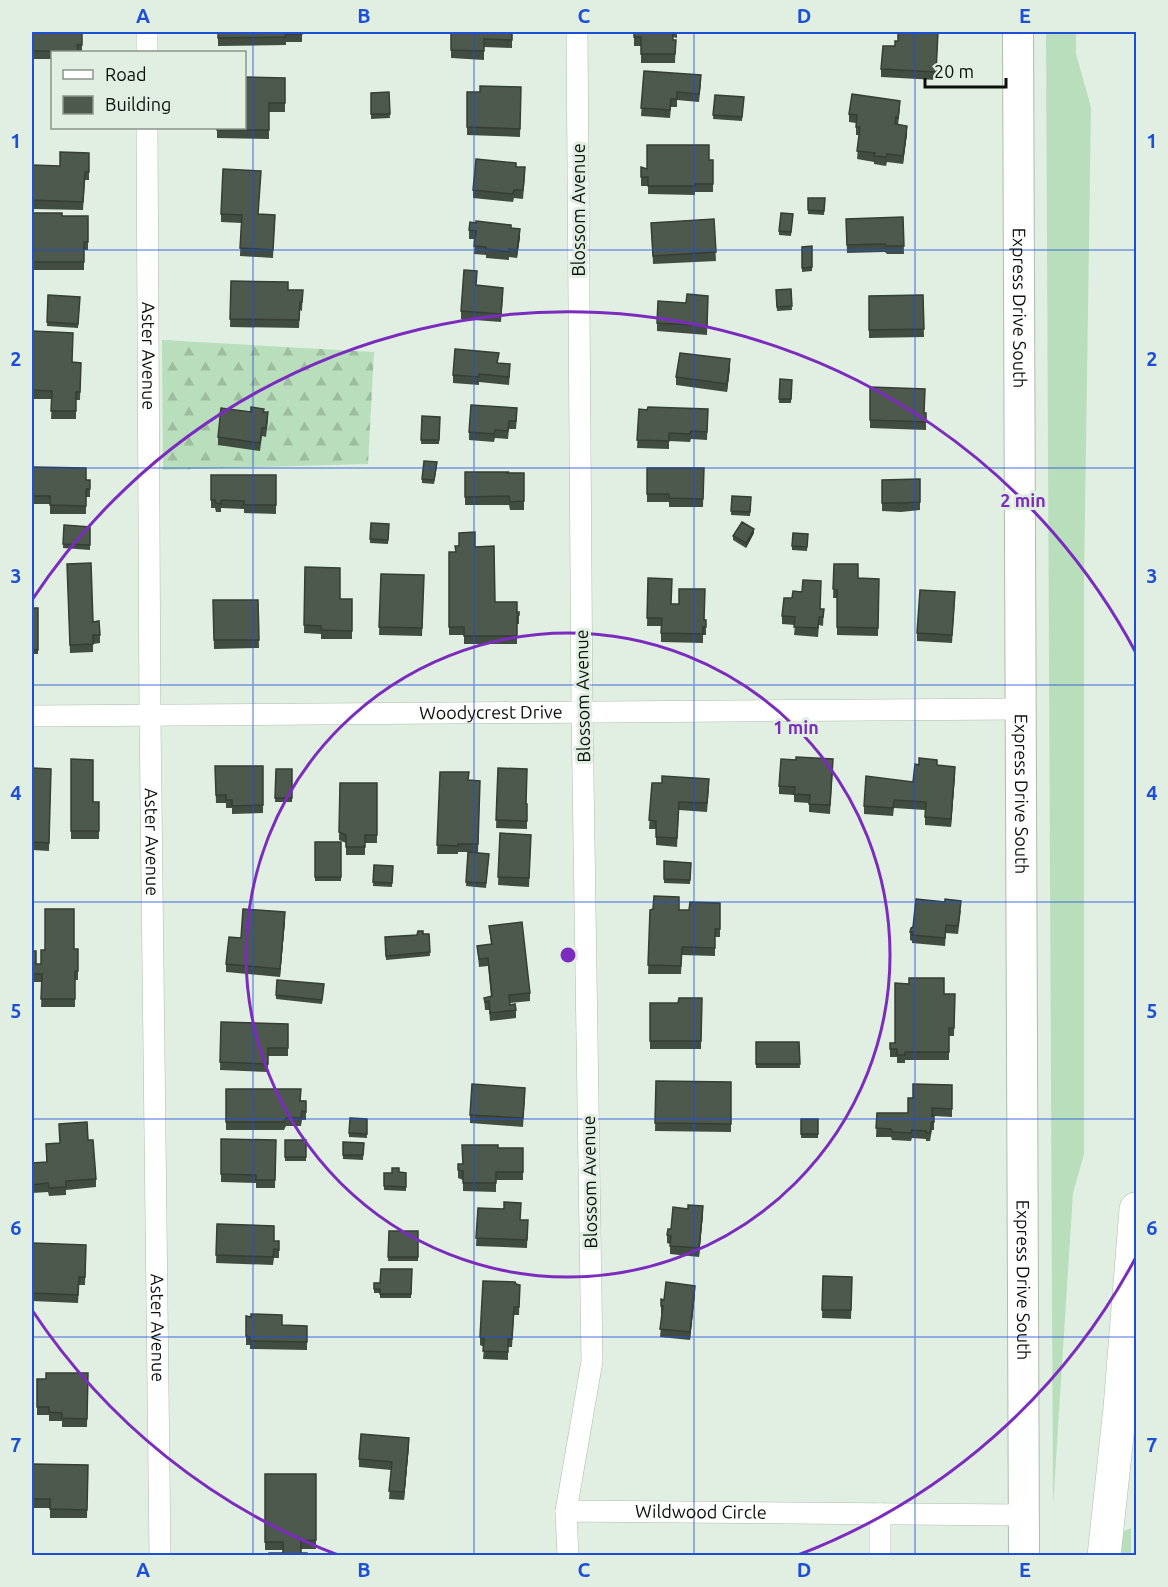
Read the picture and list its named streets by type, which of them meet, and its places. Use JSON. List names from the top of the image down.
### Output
{
  "streets": {
    "main road": ["Express Drive South"],
    "street": [
      "Blossom Avenue",
      "Aster Avenue",
      "Woodycrest Drive",
      "Wildwood Circle"
    ]
  },
  "crossings": [
    ["Blossom Avenue", "Woodycrest Drive"],
    ["Blossom Avenue", "Wildwood Circle"],
    ["Express Drive South", "Woodycrest Drive"],
    ["Express Drive South", "Wildwood Circle"],
    ["Aster Avenue", "Woodycrest Drive"]
  ],
  "legend": ["Road", "Building"],
  "scale_bar": "20 m",
  "grid": {
    "columns": [
      "A",
      "B",
      "C",
      "D",
      "E"
    ],
    "rows": [
      "1",
      "2",
      "3",
      "4",
      "5",
      "6",
      "7"
    ]
  },
  "rings": ["2 min", "1 min"]
}
